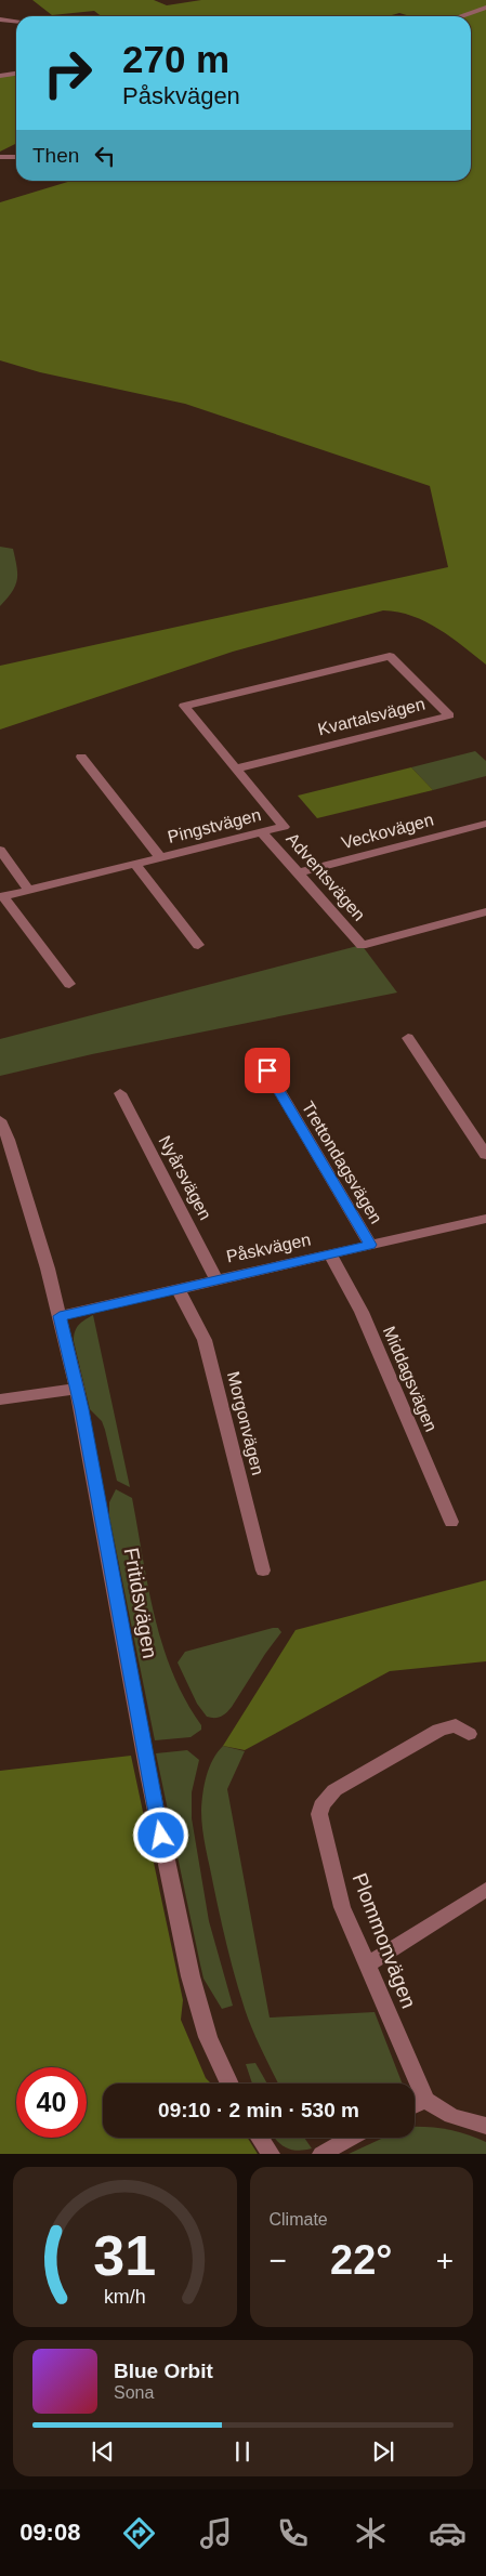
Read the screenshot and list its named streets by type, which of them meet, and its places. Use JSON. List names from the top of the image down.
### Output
{
  "streets": {
    "street": [
      "Kvartalsvägen",
      "Pingstvägen",
      "Veckovägen",
      "Adventsvägen",
      "Trettondagsvägen",
      "Nyårsvägen",
      "Påskvägen",
      "Middagsvägen",
      "Morgonvägen",
      "Fritidsvägen",
      "Plommonvägen"
    ]
  },
  "crossings": [
    ["Kvartalsvägen", "Pingstvägen"],
    ["Pingstvägen", "Adventsvägen"],
    ["Veckovägen", "Adventsvägen"],
    ["Trettondagsvägen", "Påskvägen"],
    ["Nyårsvägen", "Påskvägen"],
    ["Påskvägen", "Middagsvägen"],
    ["Påskvägen", "Morgonvägen"],
    ["Påskvägen", "Fritidsvägen"]
  ],
  "page": {
    "turn": ["270 m", "Påskvägen"],
    "then": "Then",
    "limit": "40",
    "trip": "09:10 · 2 min · 530 m",
    "tile": "Climate",
    "heat": ["−", "22°", "+"],
    "song": ["Blue Orbit", "Sona"],
    "tabs": "09:08",
    "gauge": ["31", "km/h"]
  }
}
